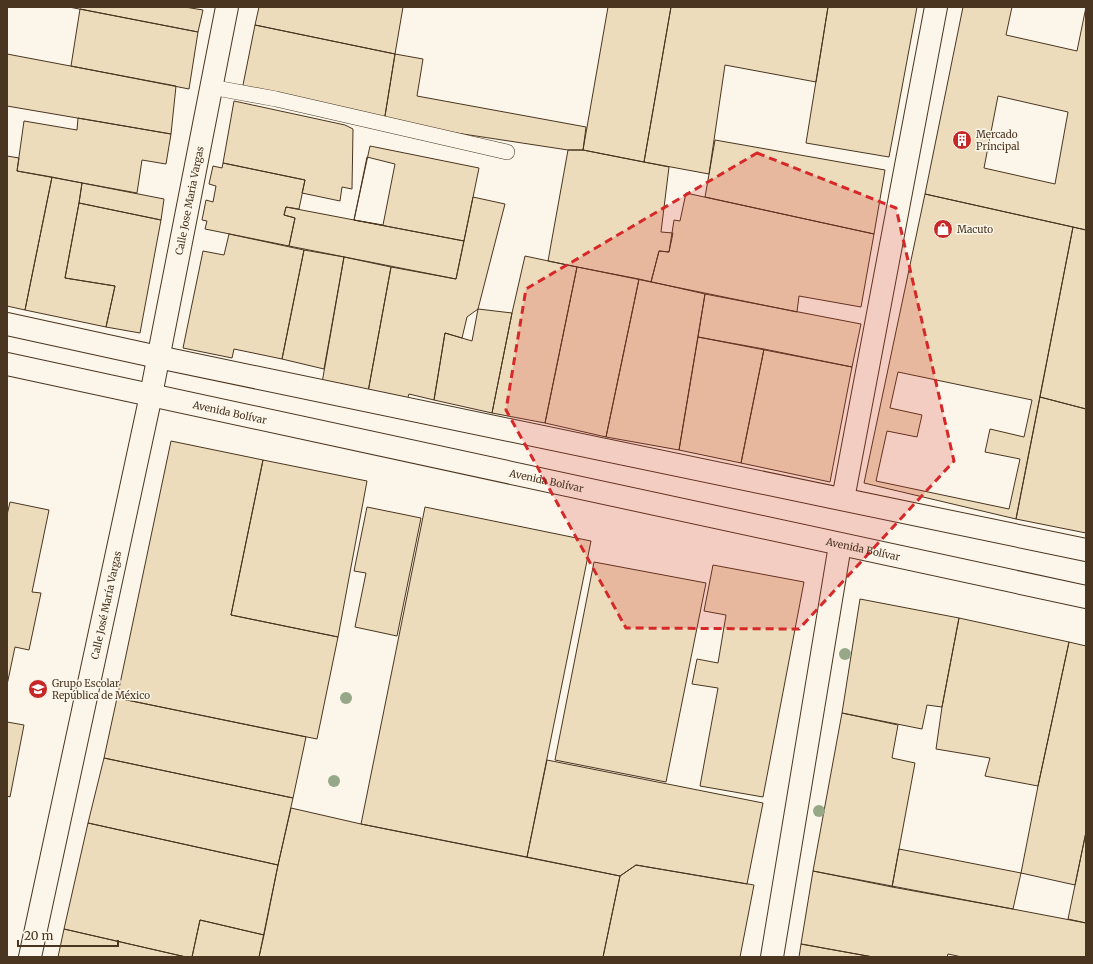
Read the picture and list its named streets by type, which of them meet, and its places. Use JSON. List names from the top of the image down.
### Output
{
  "streets": {
    "main road": ["Calle Jose Maria Vargas", "Avenida Bolívar", "Calle José María Vargas"]
  },
  "crossings": [
    ["Calle Jose Maria Vargas", "Avenida Bolívar"],
    ["Calle Jose Maria Vargas", "Calle José María Vargas"],
    ["Avenida Bolívar", "Calle José María Vargas"]
  ],
  "places": {
    "building": ["Mercado Principal"],
    "shop": ["Macuto"],
    "school or university": ["Grupo Escolar República de México"]
  },
  "scale_bar": "20 m"
}
